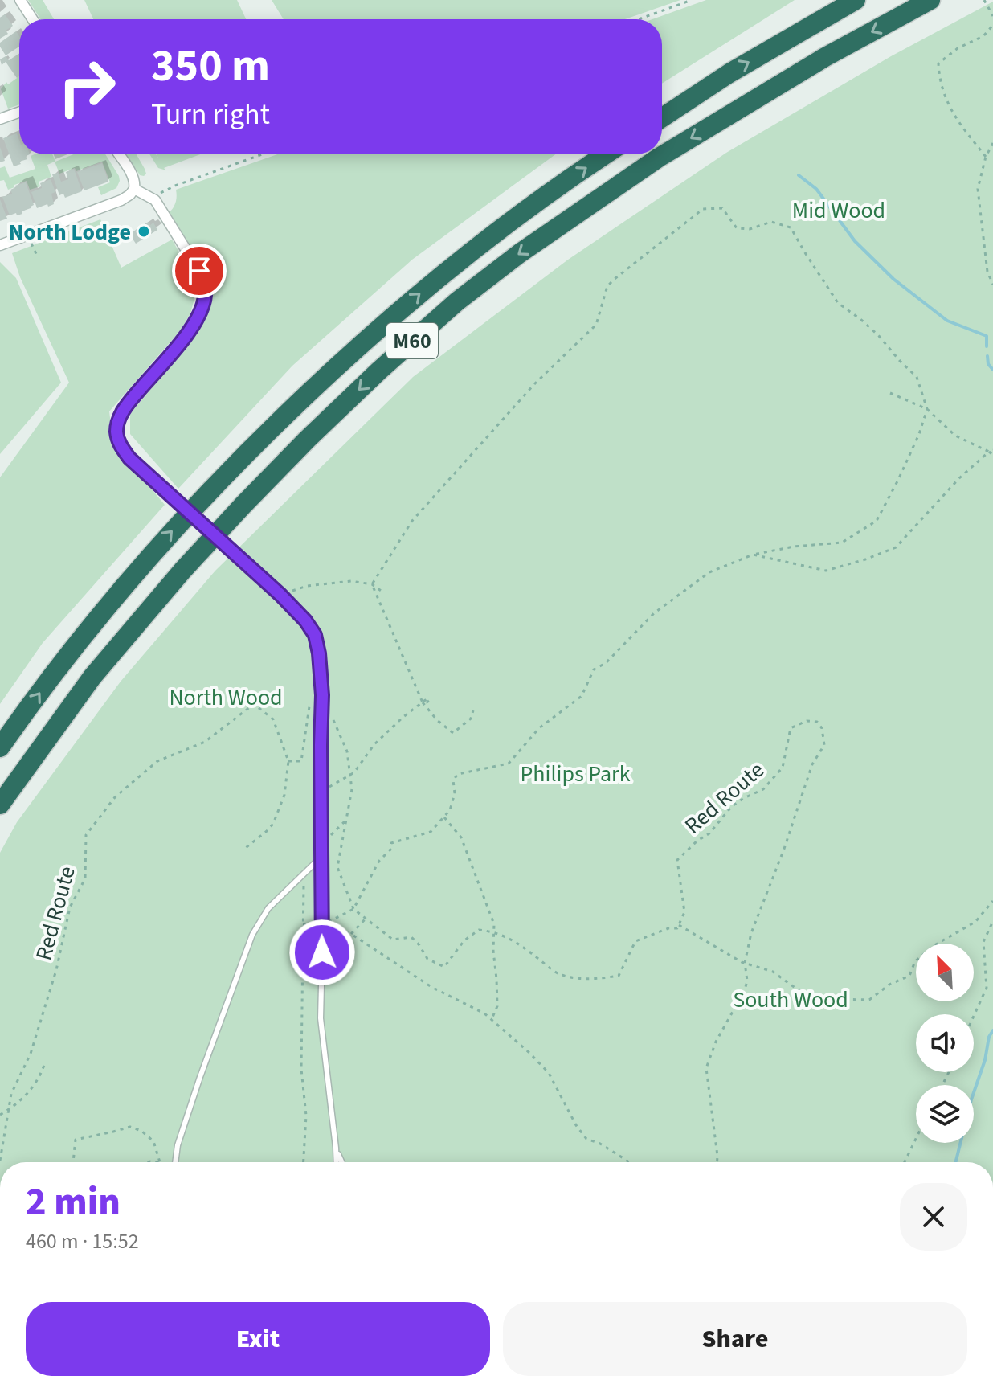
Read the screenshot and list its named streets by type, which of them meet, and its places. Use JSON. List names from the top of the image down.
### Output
{
  "streets": {
    "highway": ["M60"],
    "path": ["Red Route"]
  },
  "parks": [
    "Mid Wood",
    "North Wood",
    "Philips Park",
    "South Wood"
  ],
  "places": ["North Lodge"],
  "north": "top left",
  "page": {
    "turn": ["350 m", "Turn right"],
    "heading": ["2 min", "460 m · 15:52"],
    "buttons": ["Exit", "Share"]
  }
}
